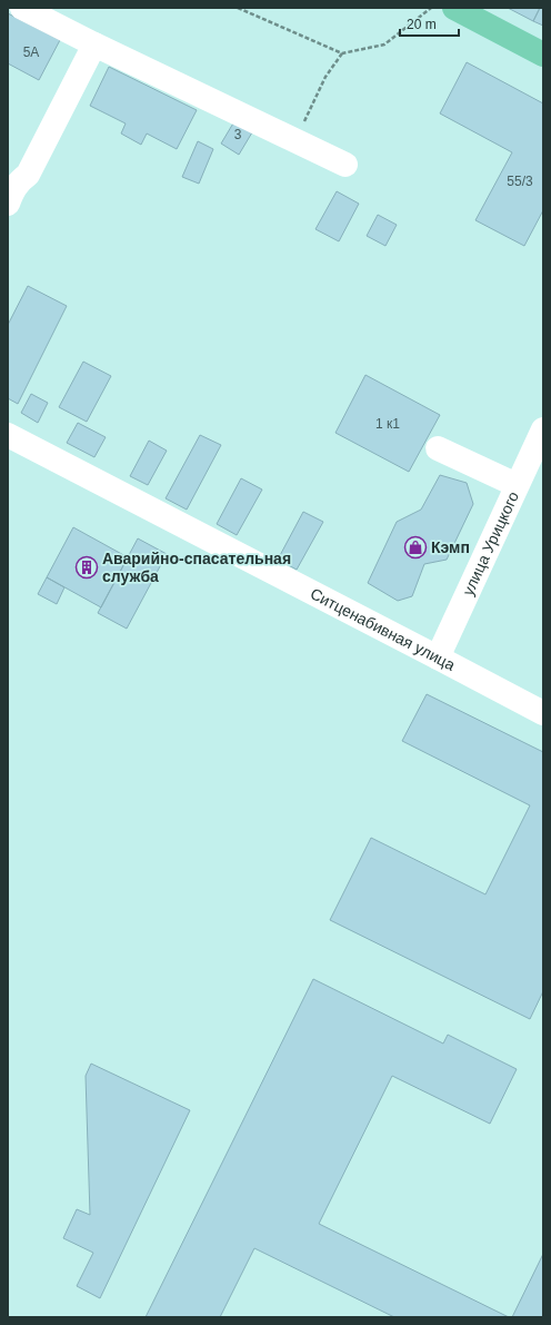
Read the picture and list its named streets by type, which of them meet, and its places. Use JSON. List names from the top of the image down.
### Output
{
  "streets": {
    "street": ["улица Урицкого", "Ситценабивная улица"]
  },
  "crossings": [
    ["улица Урицкого", "Ситценабивная улица"]
  ],
  "places": {
    "shop": ["Кэмп"],
    "building": ["Аварийно-спасательная служба"]
  },
  "house_numbers": [
    "5А",
    "3",
    "55/3",
    "1 к1"
  ],
  "scale_bar": "20 m"
}
